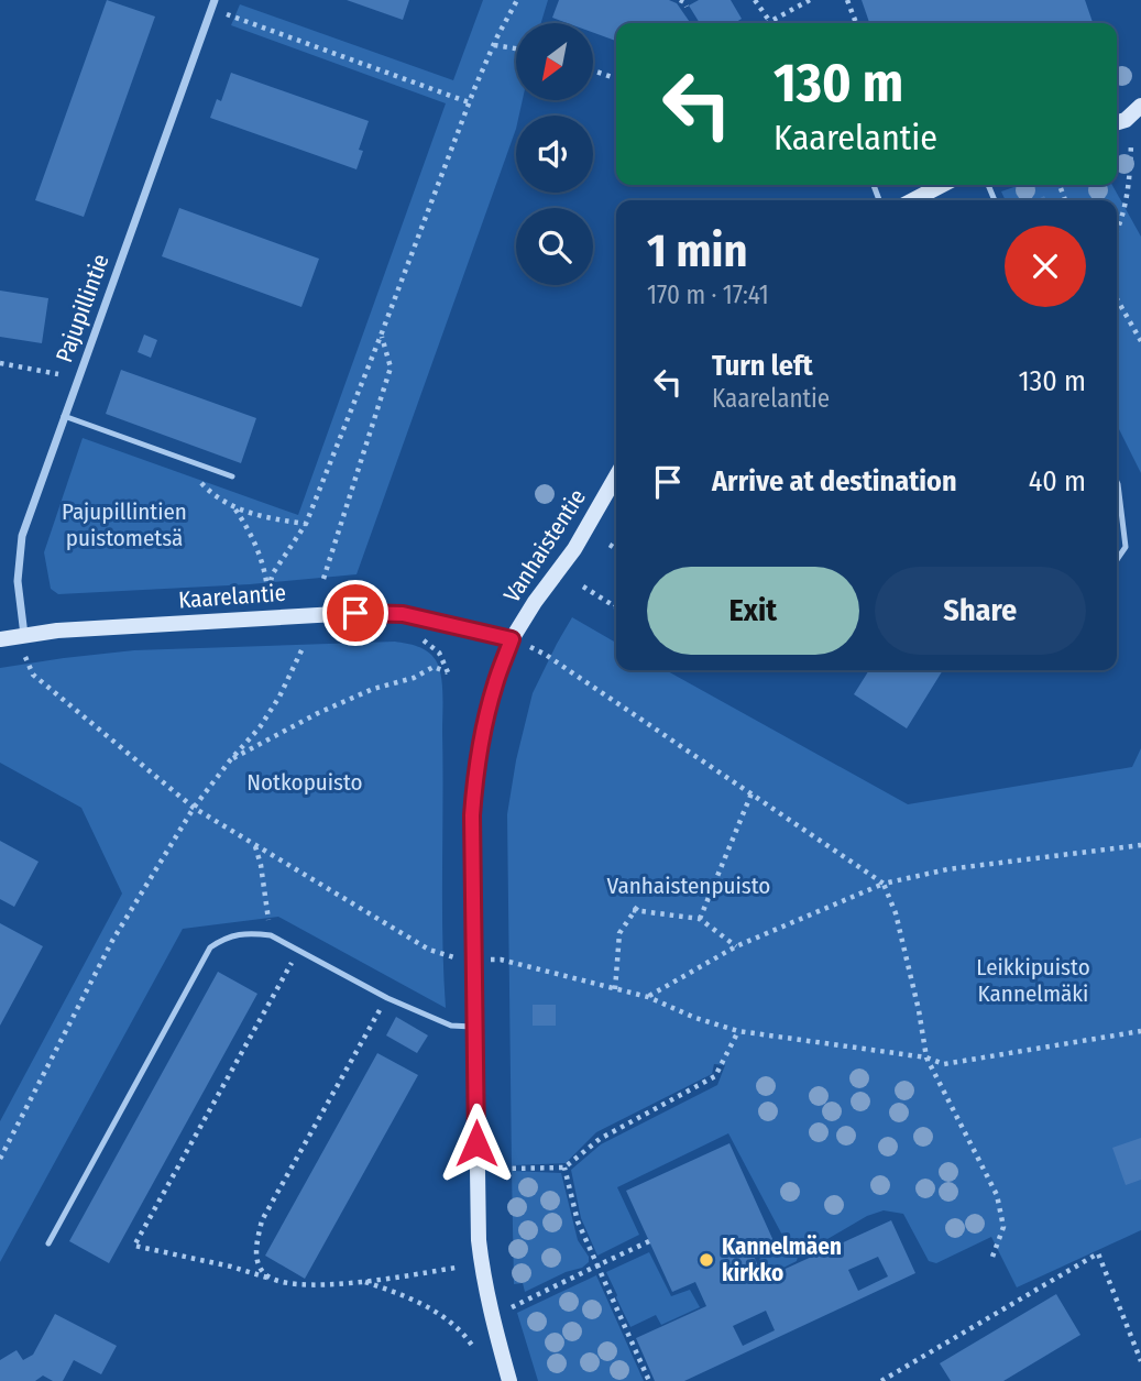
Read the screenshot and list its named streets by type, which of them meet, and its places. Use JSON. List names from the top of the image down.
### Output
{
  "streets": {
    "main road": ["Vanhaistentie", "Kaarelantie"],
    "street": ["Pajupillintie"]
  },
  "crossings": [
    ["Pajupillintie", "Kaarelantie"],
    ["Vanhaistentie", "Kaarelantie"]
  ],
  "parks": [
    "Pajupillintien puistometsä",
    "Notkopuisto",
    "Vanhaistenpuisto",
    "Leikkipuisto Kannelmäki"
  ],
  "places": ["Kannelmäen kirkko"],
  "north": "bottom left",
  "page": {
    "turn": ["130 m", "Kaarelantie"],
    "heading": ["1 min", "170 m · 17:41"],
    "list": [
      {
        "name": "Turn left",
        "note": "Kaarelantie",
        "value": "130 m"
      },
      {
        "name": "Arrive at destination",
        "value": "40 m"
      }
    ],
    "buttons": ["Exit", "Share"]
  }
}
